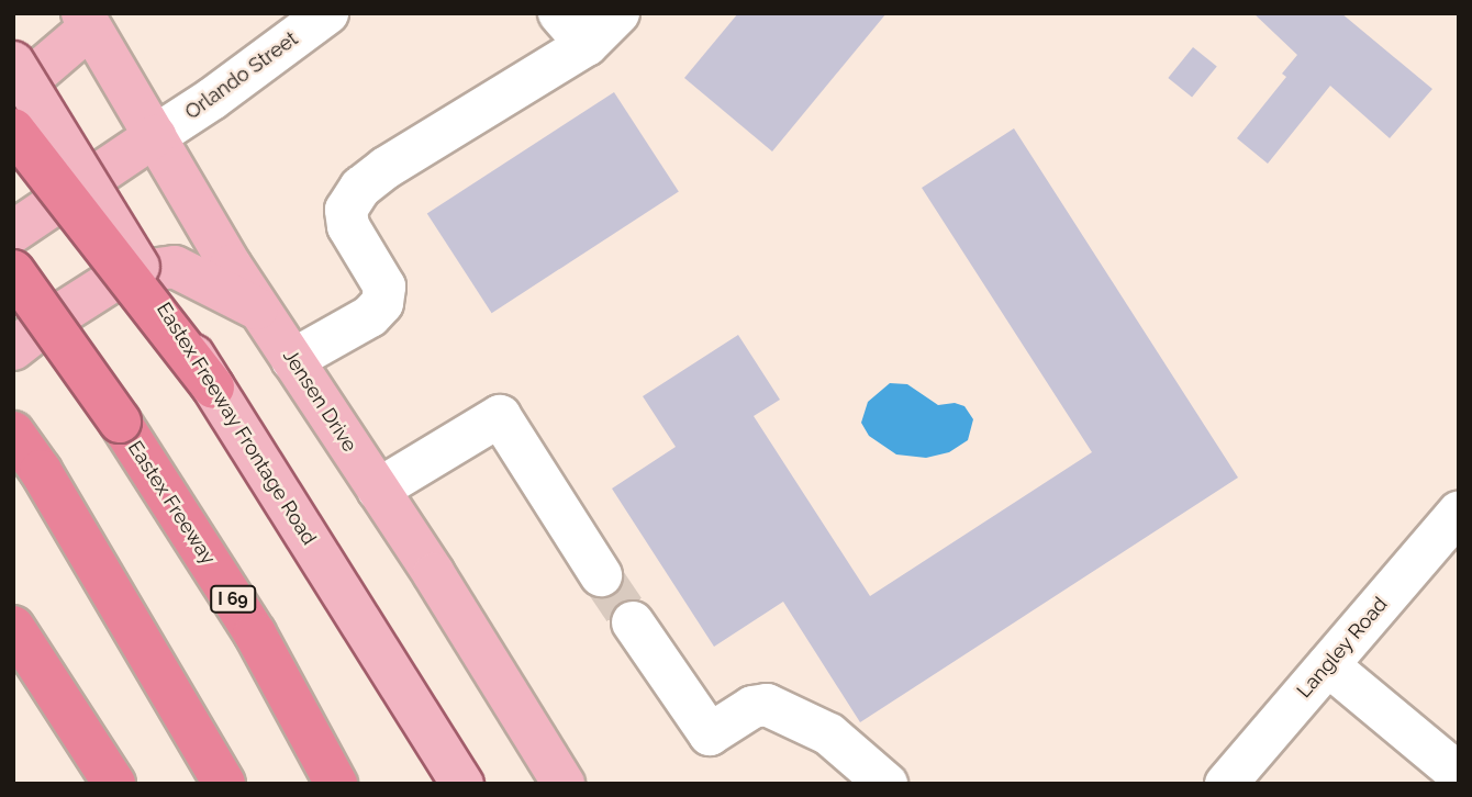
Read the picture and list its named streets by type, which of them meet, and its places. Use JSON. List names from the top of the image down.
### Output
{
  "streets": {
    "highway": ["Eastex Freeway", "I 69"],
    "main road": ["Jensen Drive", "Eastex Freeway Frontage Road"],
    "street": ["Orlando Street", "Langley Road"]
  },
  "crossings": [
    ["Orlando Street", "Jensen Drive"]
  ]
}
